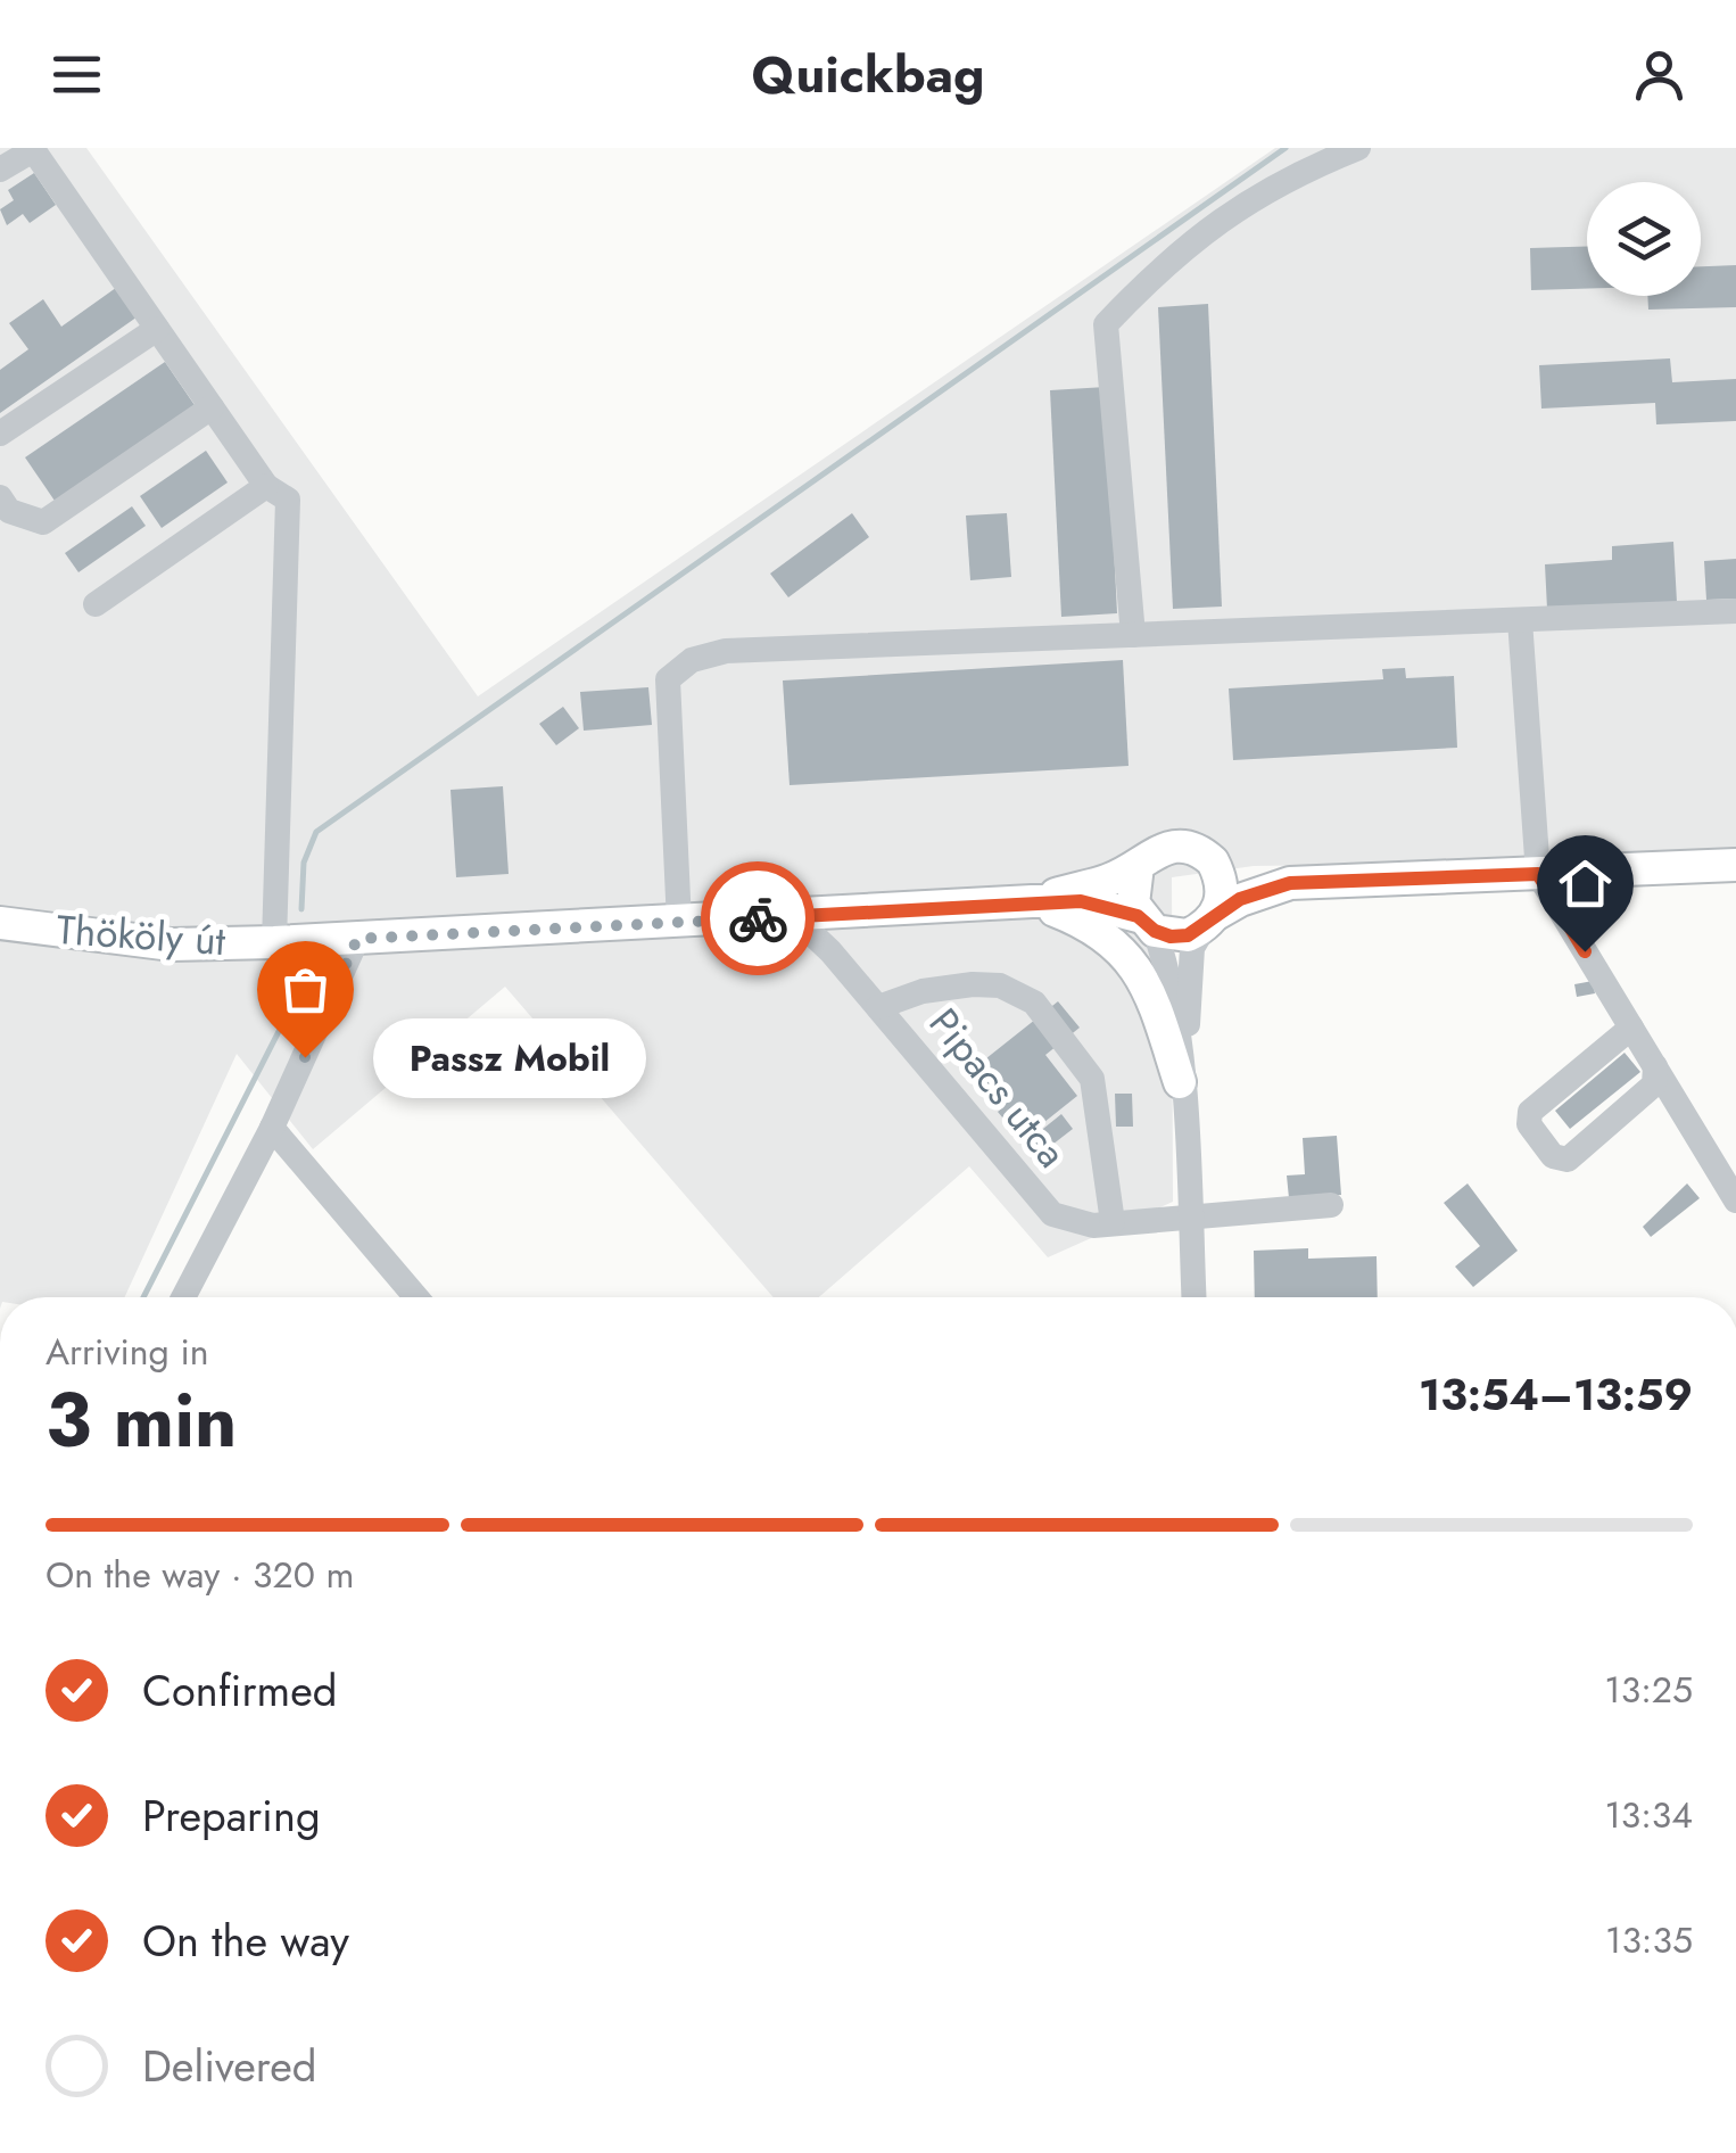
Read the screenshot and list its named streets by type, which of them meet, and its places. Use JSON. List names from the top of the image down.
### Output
{
  "streets": {
    "main road": ["Thököly út"],
    "street": ["Pipacs utca"]
  },
  "crossings": [
    ["Thököly út", "Pipacs utca"]
  ],
  "places": ["Passz Mobil"],
  "page": {
    "header": "Quickbag",
    "bubble": "Passz Mobil",
    "heading": ["3 min", "Arriving in", "13:54–13:59"],
    "bar": "On the way · 320 m",
    "list": [
      ["Confirmed", "13:25"],
      ["Preparing", "13:34"],
      ["On the way", "13:35"],
      "Delivered"
    ]
  }
}
